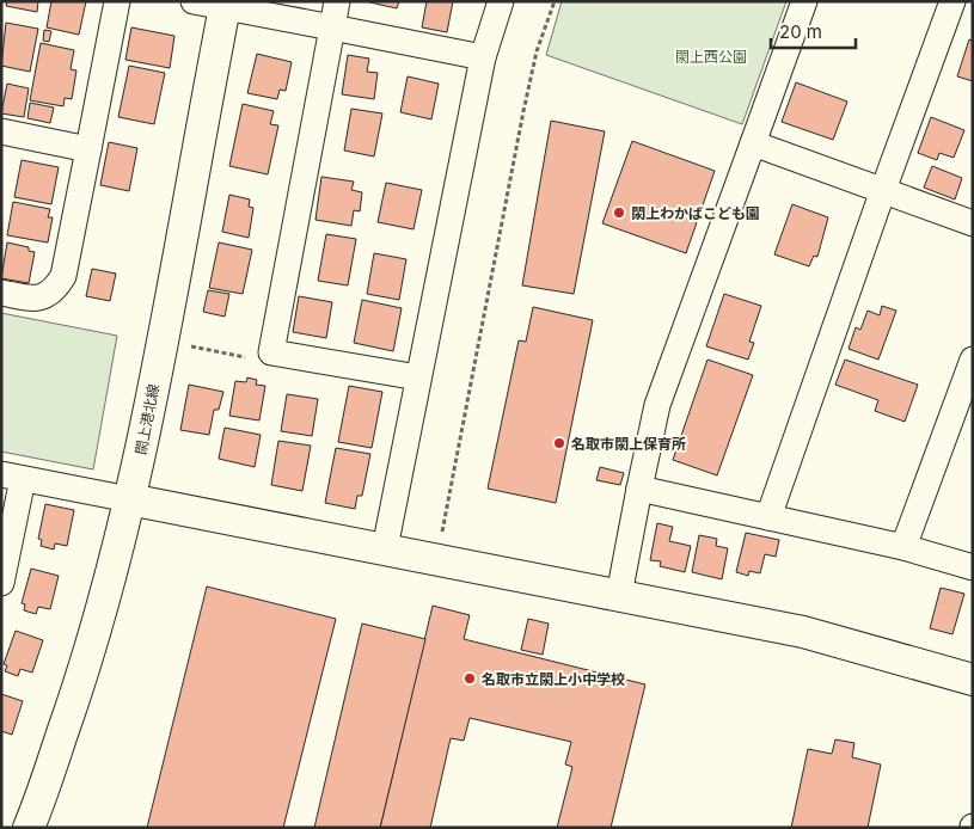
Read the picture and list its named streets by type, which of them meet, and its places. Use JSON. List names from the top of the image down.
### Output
{
  "streets": {
    "street": ["閖上港北線"]
  },
  "parks": ["閖上西公園"],
  "places": ["閖上わかばこども園", "名取市閖上保育所", "名取市立閖上小中学校"],
  "scale_bar": "20 m"
}
